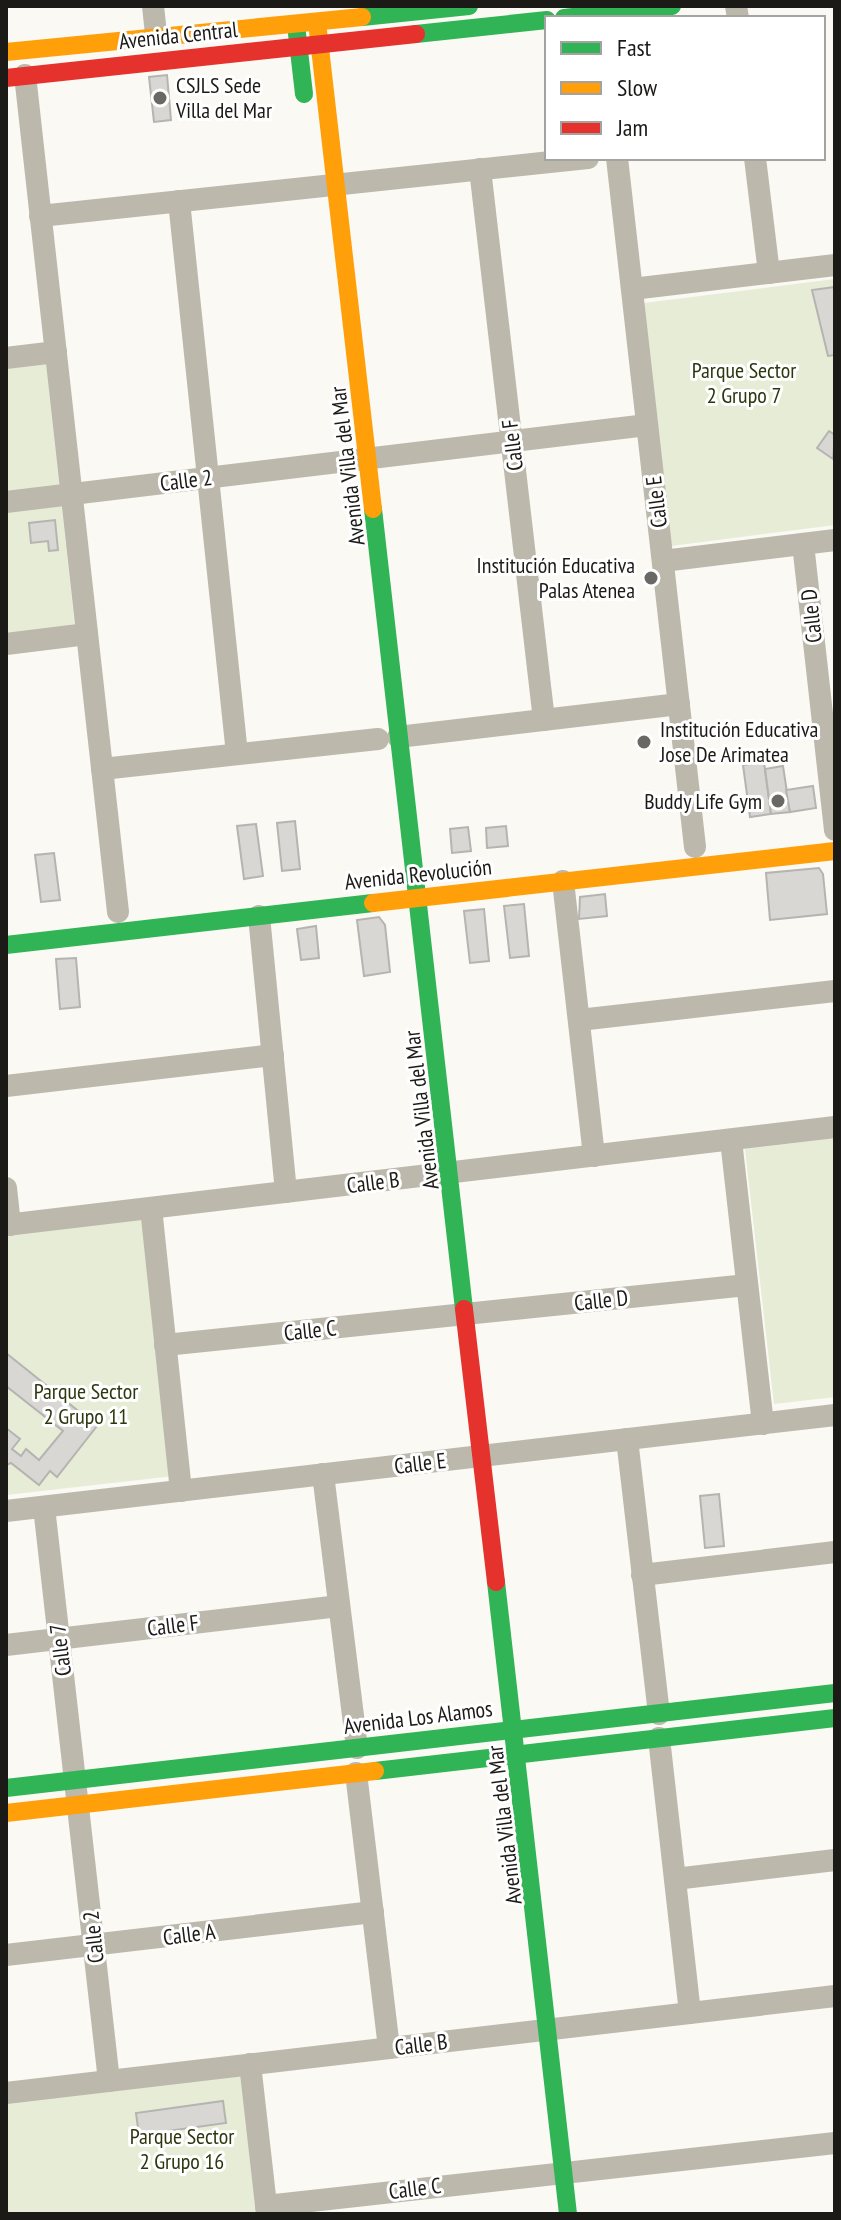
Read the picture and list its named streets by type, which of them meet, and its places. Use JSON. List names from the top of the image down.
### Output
{
  "streets": {
    "street": [
      "Avenida Central",
      "Calle F",
      "Avenida Villa del Mar",
      "Calle 2",
      "Calle E",
      "Calle D",
      "Avenida Revolución",
      "Calle B",
      "Calle C",
      "Calle 7",
      "Avenida Los Alamos",
      "Calle A"
    ]
  },
  "crossings": [
    ["Avenida Central", "Avenida Villa del Mar"],
    ["Calle F", "Calle 7"],
    ["Avenida Villa del Mar", "Calle 2"],
    ["Avenida Villa del Mar", "Calle E"],
    ["Avenida Villa del Mar", "Calle D"],
    ["Avenida Villa del Mar", "Avenida Revolución"],
    ["Avenida Villa del Mar", "Calle B"],
    ["Avenida Villa del Mar", "Calle C"],
    ["Avenida Villa del Mar", "Avenida Los Alamos"],
    ["Calle 2", "Calle B"],
    ["Calle 2", "Calle 7"],
    ["Calle 2", "Avenida Los Alamos"],
    ["Calle 2", "Calle A"],
    ["Calle E", "Calle 7"],
    ["Calle D", "Calle C"],
    ["Calle 7", "Avenida Los Alamos"]
  ],
  "parks": ["Parque Sector 2 Grupo 7", "Parque Sector 2 Grupo 11", "Parque Sector 2 Grupo 16"],
  "places": [
    "CSJLS Sede Villa del Mar",
    "Institución Educativa Palas Atenea",
    "Institución Educativa Jose De Arimatea",
    "Buddy Life Gym"
  ],
  "legend": ["Fast", "Slow", "Jam"]
}
